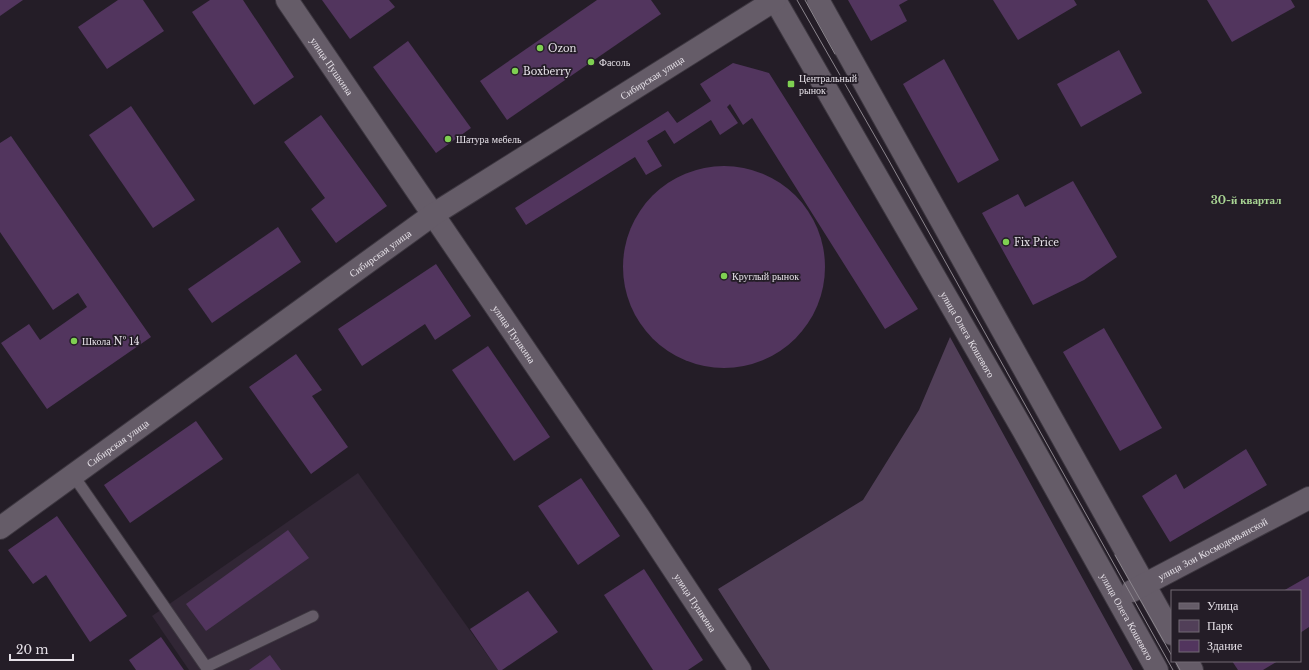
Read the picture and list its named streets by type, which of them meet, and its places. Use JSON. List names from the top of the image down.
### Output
{
  "streets": {
    "street": [
      "улица Пушкина",
      "Сибирская улица",
      "улица Олега Кошевого",
      "улица Зои Космодемьянской"
    ]
  },
  "crossings": [
    ["улица Пушкина", "Сибирская улица"],
    ["Сибирская улица", "улица Олега Кошевого"],
    ["улица Олега Кошевого", "улица Зои Космодемьянской"]
  ],
  "districts": ["30-й квартал"],
  "places": {
    "other": [
      "Ozon",
      "Фасоль",
      "Boxberry",
      "Шатура мебель",
      "Fix Price",
      "Круглый рынок",
      "Школа № 14"
    ],
    "transit": ["Центральный рынок"]
  },
  "legend": ["Улица", "Парк", "Здание"],
  "scale_bar": "20 m"
}
